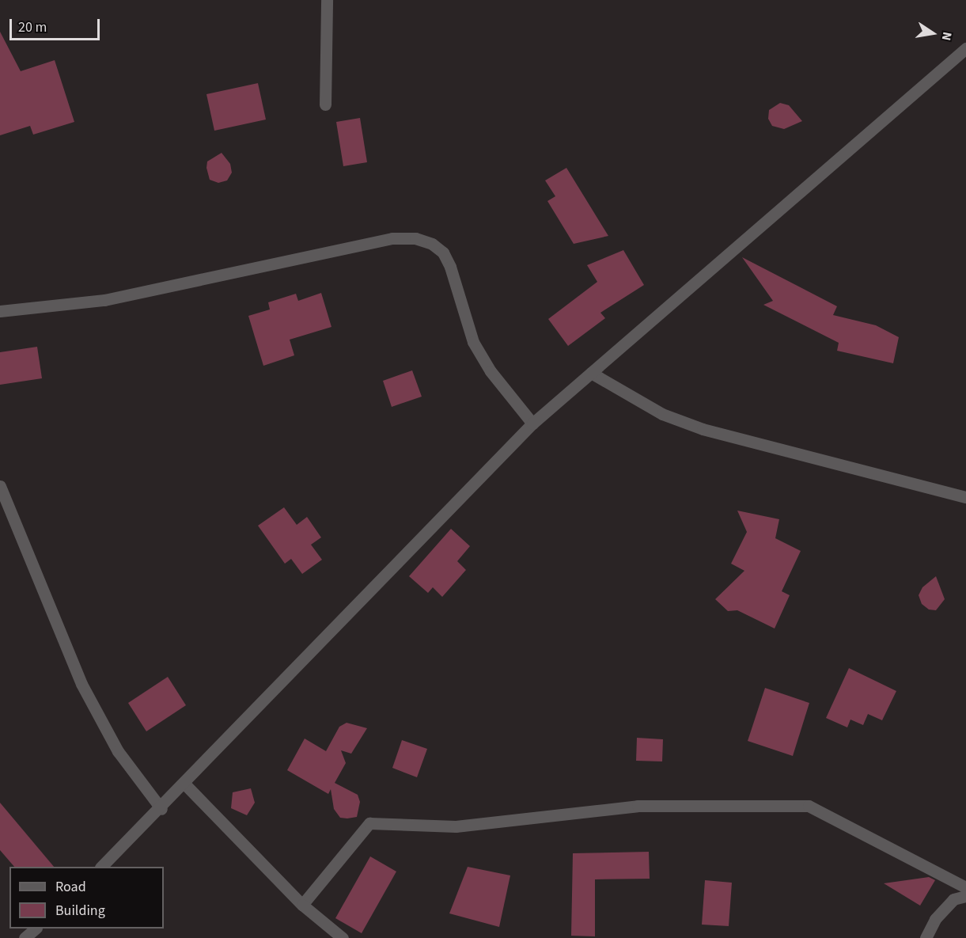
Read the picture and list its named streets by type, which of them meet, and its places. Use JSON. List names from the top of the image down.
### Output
{
  "legend": ["Road", "Building"],
  "scale_bar": "20 m",
  "north": "right"
}
